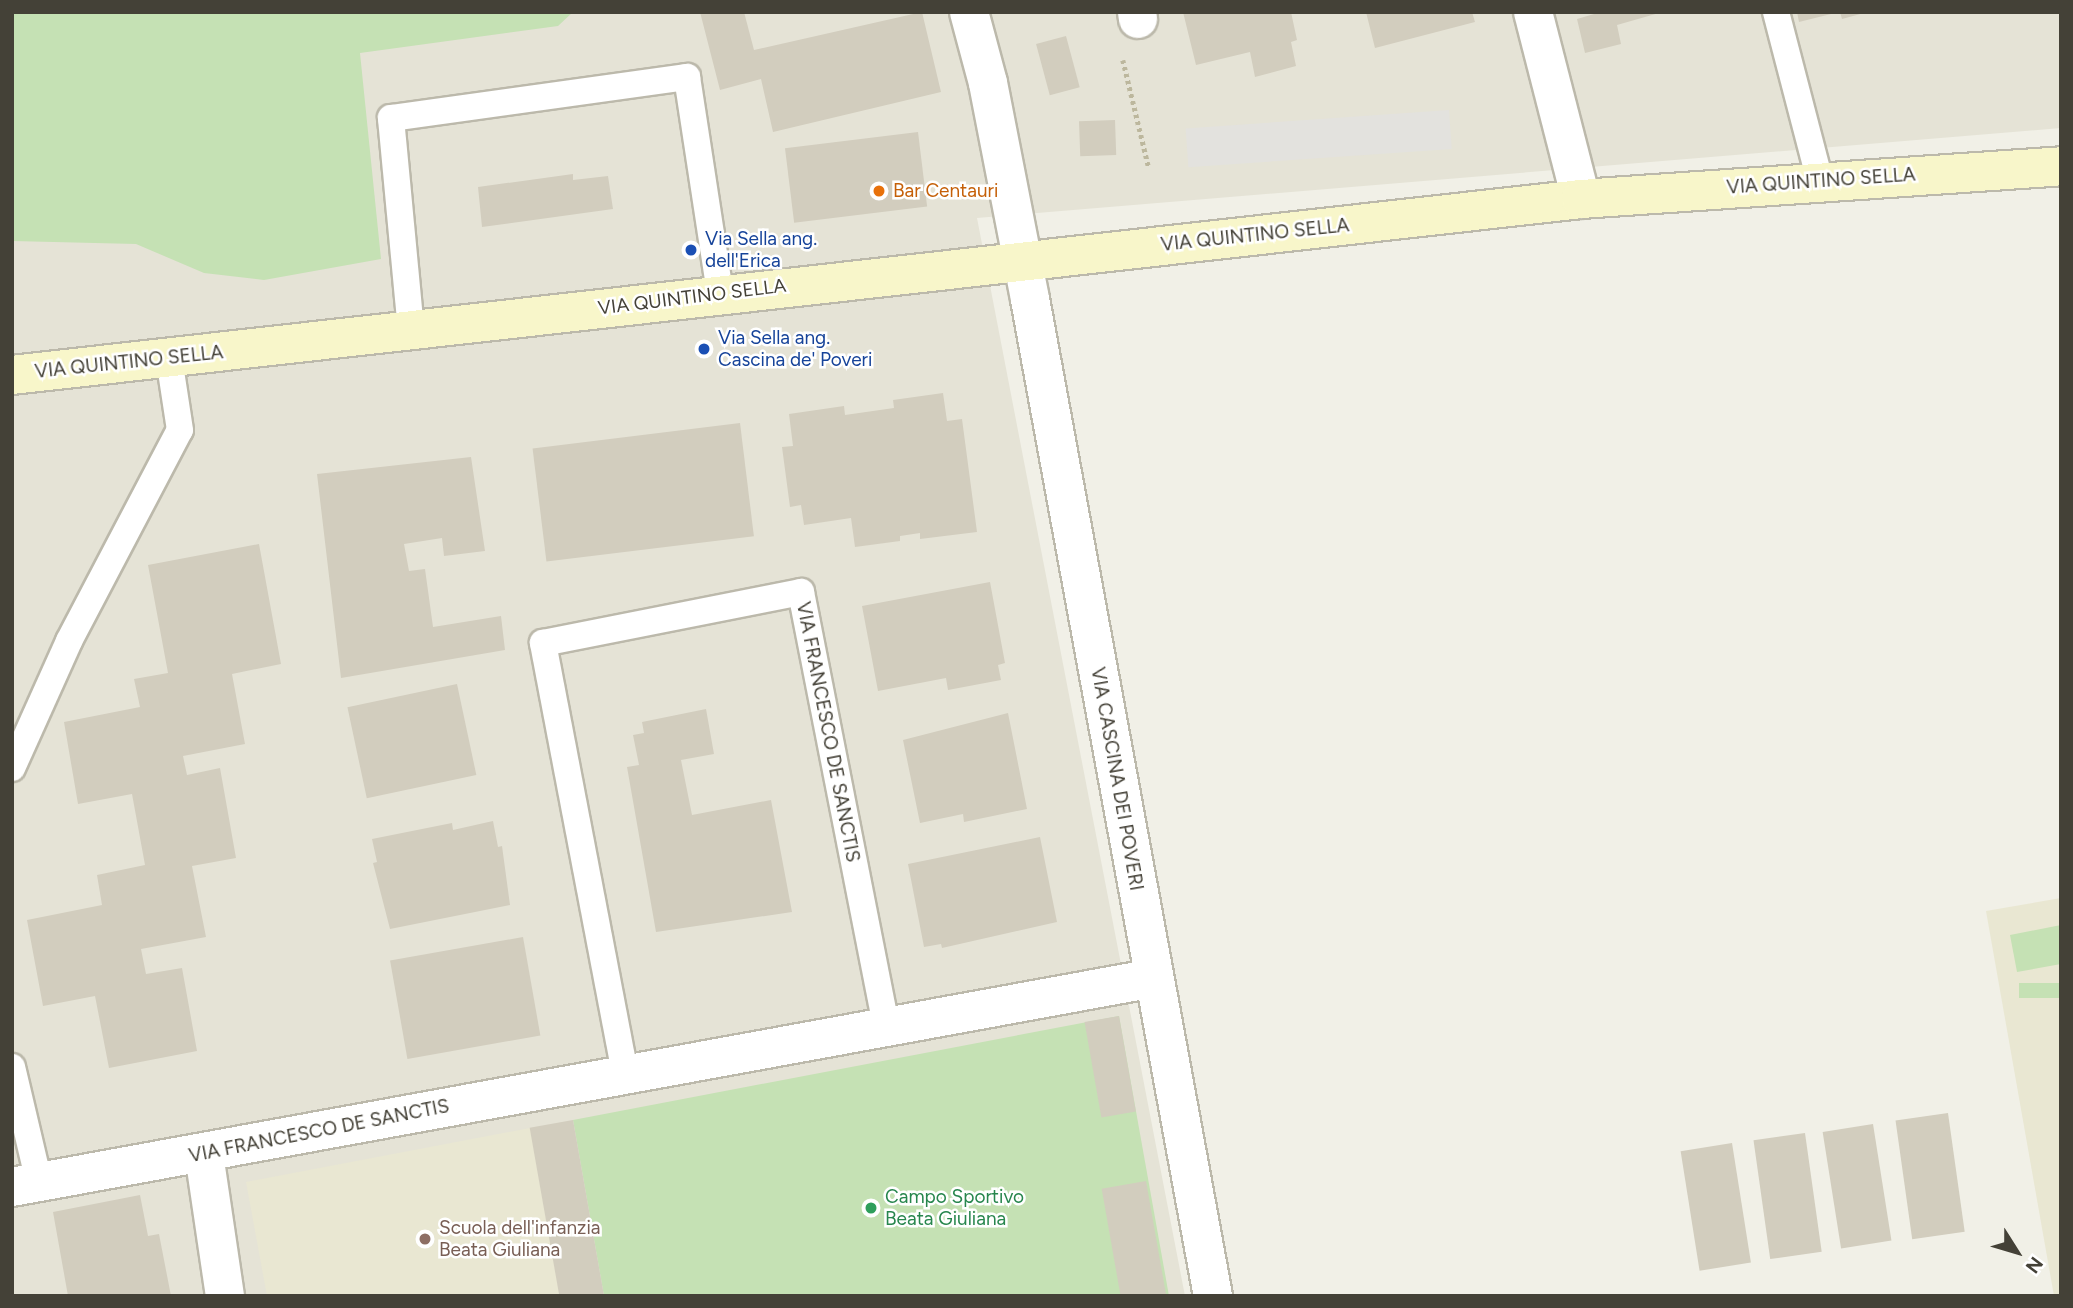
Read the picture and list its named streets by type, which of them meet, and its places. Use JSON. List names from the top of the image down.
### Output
{
  "streets": {
    "street": ["VIA QUINTINO SELLA", "VIA FRANCESCO DE SANCTIS", "VIA CASCINA DEI POVERI"]
  },
  "crossings": [
    ["VIA QUINTINO SELLA", "VIA CASCINA DEI POVERI"],
    ["VIA FRANCESCO DE SANCTIS", "VIA CASCINA DEI POVERI"]
  ],
  "places": [
    "Bar Centauri",
    "Via Sella ang. dell'Erica",
    "Via Sella ang. Cascina de' Poveri",
    "Campo Sportivo Beata Giuliana",
    "Scuola dell'infanzia Beata Giuliana"
  ],
  "north": "bottom right"
}
